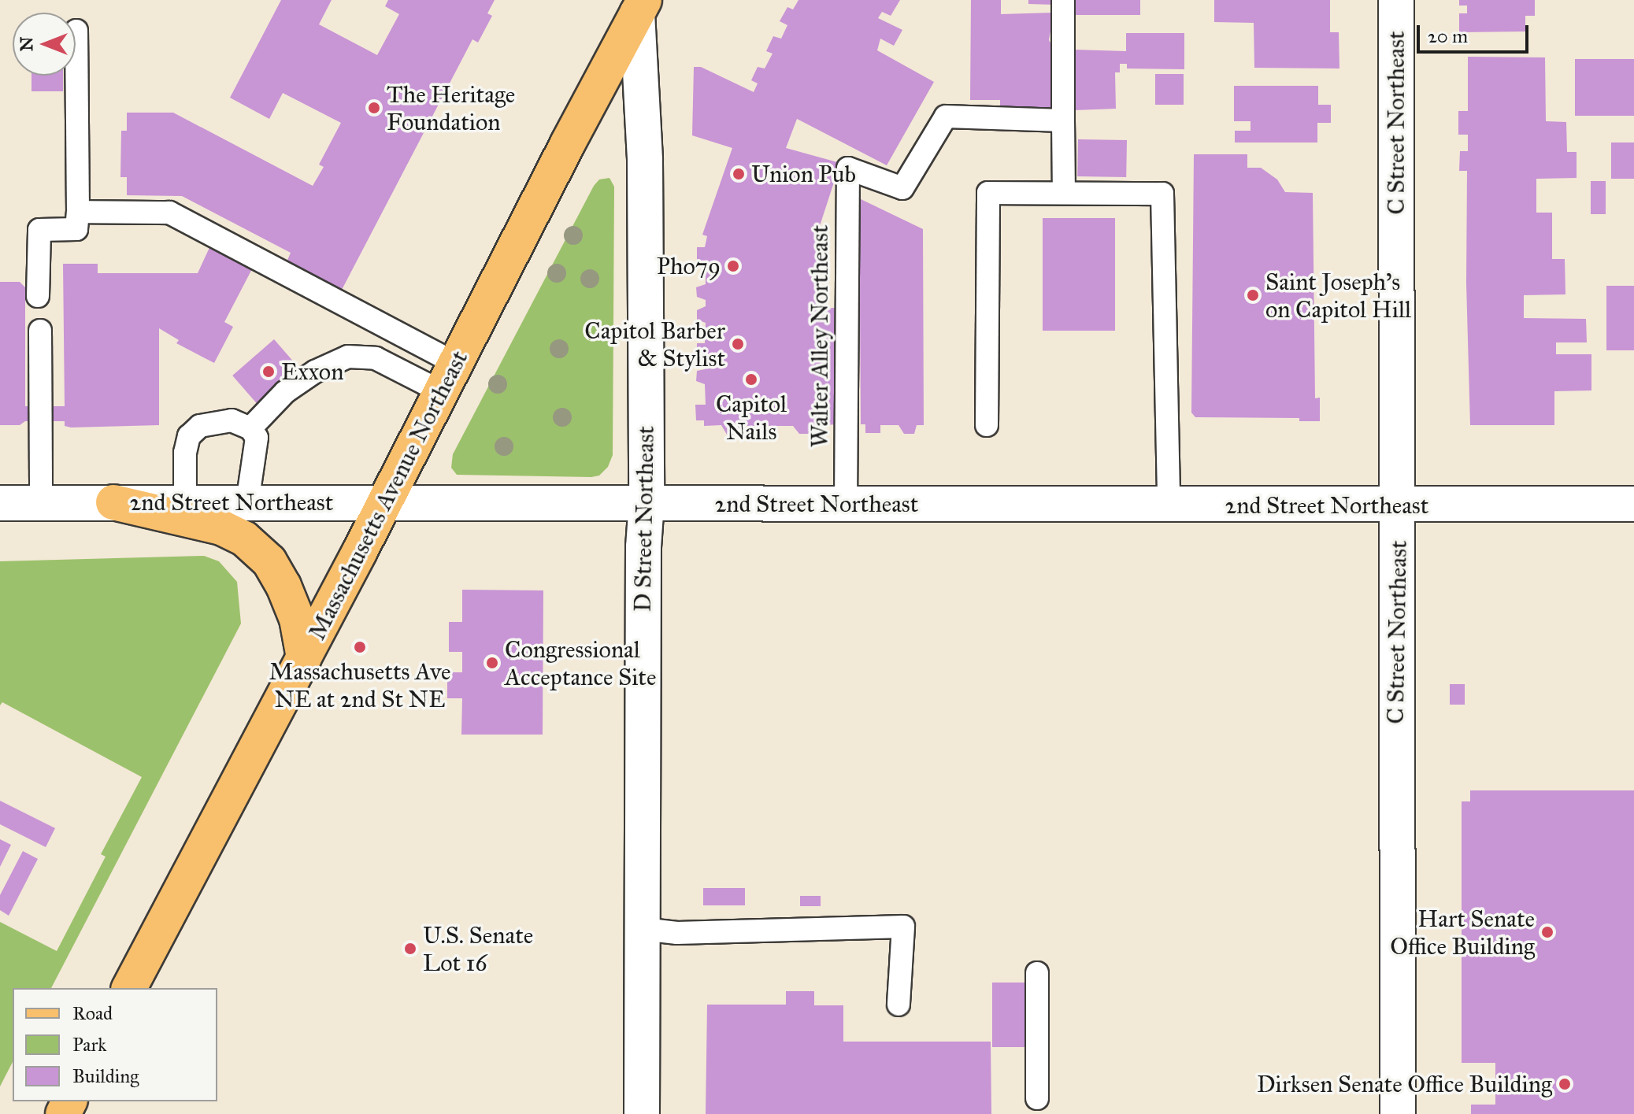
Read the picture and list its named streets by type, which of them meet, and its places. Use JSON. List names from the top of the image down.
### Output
{
  "streets": {
    "main road": ["Massachusetts Avenue Northeast"],
    "street": ["C Street Northeast", "2nd Street Northeast", "D Street Northeast"],
    "lane": ["Walter Alley Northeast"]
  },
  "crossings": [
    ["C Street Northeast", "2nd Street Northeast"],
    ["Walter Alley Northeast", "2nd Street Northeast"],
    ["Massachusetts Avenue Northeast", "2nd Street Northeast"],
    ["Massachusetts Avenue Northeast", "D Street Northeast"],
    ["2nd Street Northeast", "D Street Northeast"]
  ],
  "places": [
    "The Heritage Foundation",
    "Union Pub",
    "Pho79",
    "Saint Joseph's on Capitol Hill",
    "Capitol Barber & Stylist",
    "Exxon",
    "Capitol Nails",
    "Massachusetts Ave NE at 2nd St NE",
    "Congressional Acceptance Site",
    "Hart Senate Office Building",
    "U.S. Senate Lot 16",
    "Dirksen Senate Office Building"
  ],
  "legend": ["Road", "Park", "Building"],
  "scale_bar": "20 m",
  "north": "left"
}
